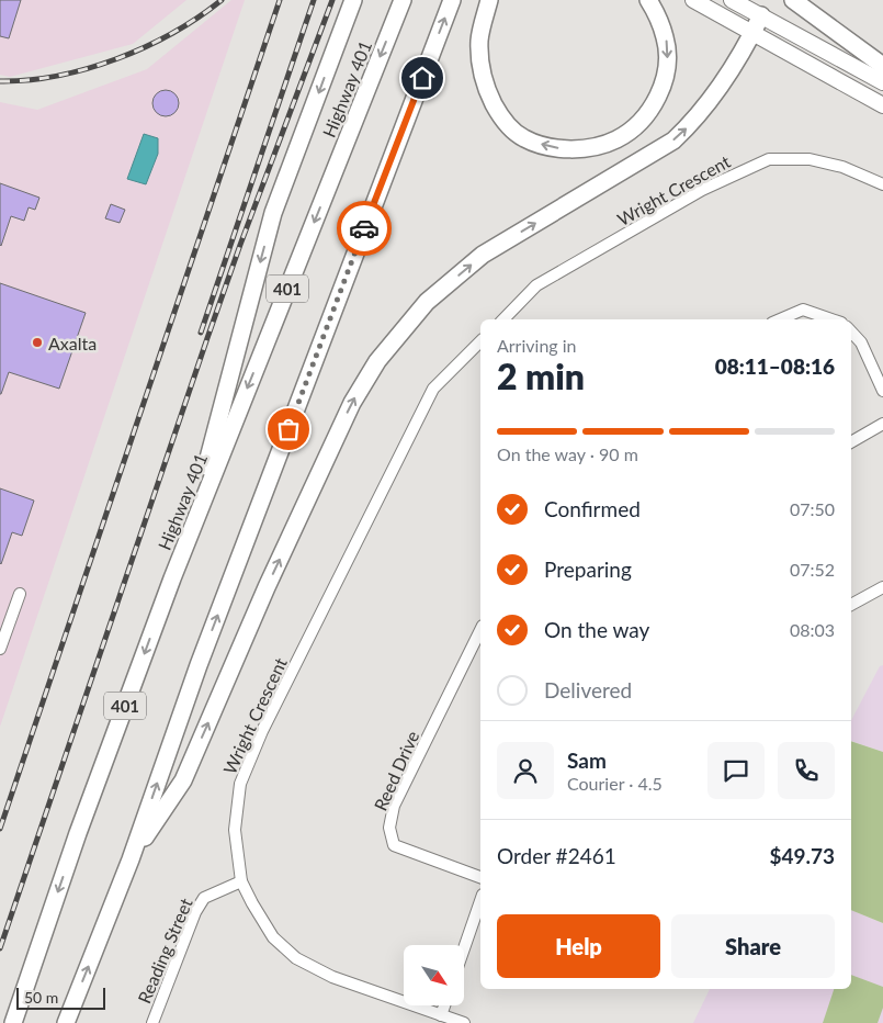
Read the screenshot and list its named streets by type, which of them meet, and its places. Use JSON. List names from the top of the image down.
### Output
{
  "streets": {
    "highway": ["Highway 401", "401"],
    "street": ["Wright Crescent", "Reed Drive", "Reading Street"]
  },
  "crossings": [
    ["Wright Crescent", "Reading Street"]
  ],
  "places": ["Axalta"],
  "scale_bar": "50 m",
  "north": "bottom right",
  "page": {
    "heading": ["2 min", "Arriving in", "08:11–08:16"],
    "panel": [
      "Sam",
      "Courier · 4.5",
      "Order #2461",
      "$49.73"
    ],
    "bar": "On the way · 90 m",
    "list": [
      ["Confirmed", "07:50"],
      ["Preparing", "07:52"],
      ["On the way", "08:03"],
      "Delivered"
    ],
    "buttons": ["Help", "Share"],
    "scale": "50 m"
  }
}
